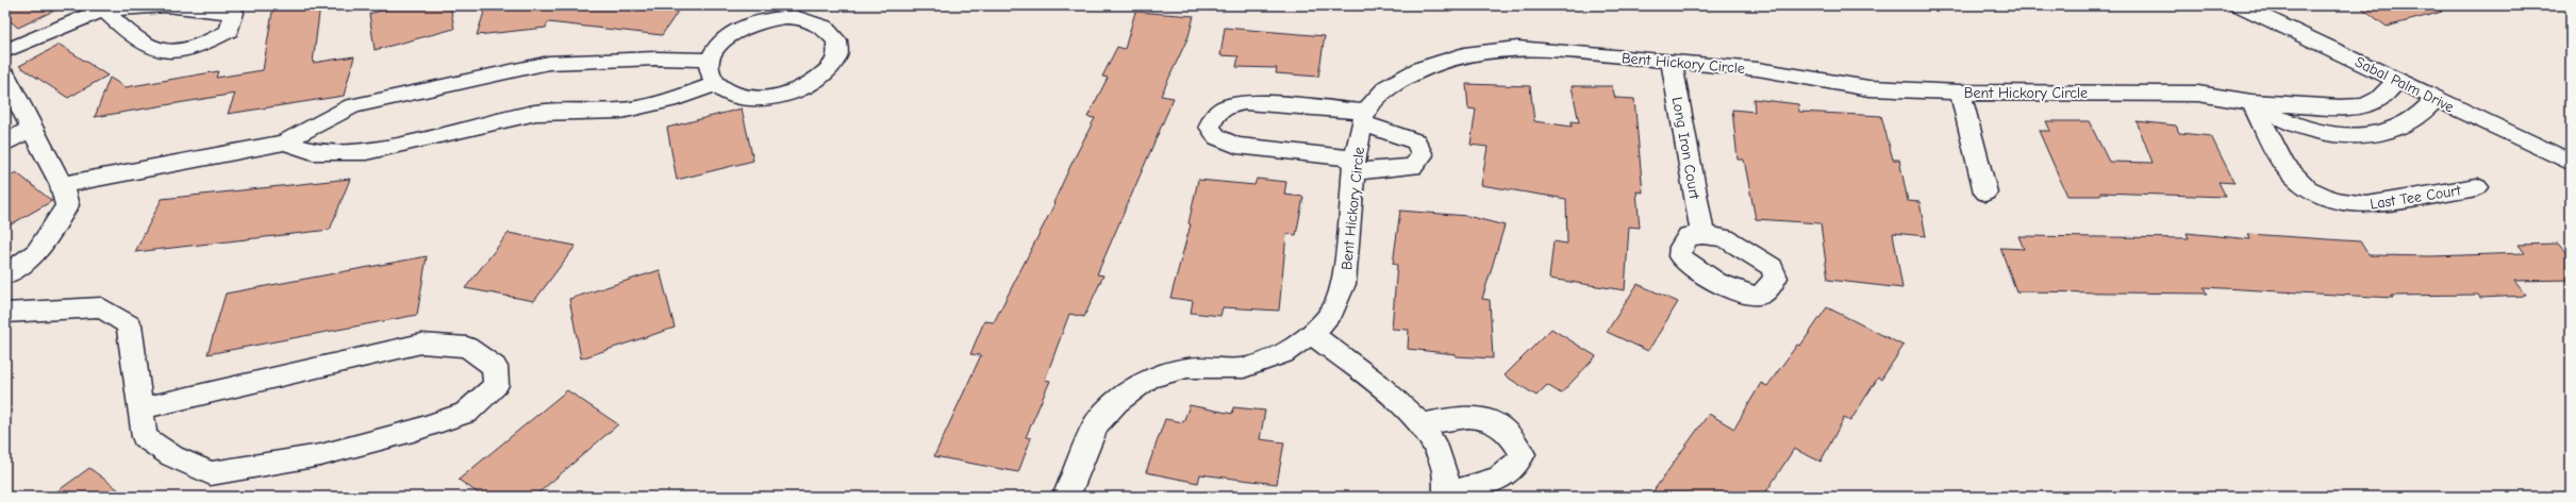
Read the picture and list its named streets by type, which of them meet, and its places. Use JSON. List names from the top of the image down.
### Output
{
  "streets": {
    "street": [
      "Bent Hickory Circle",
      "Sabal Palm Drive",
      "Long Iron Court",
      "Last Tee Court"
    ]
  },
  "crossings": [
    ["Bent Hickory Circle", "Sabal Palm Drive"],
    ["Bent Hickory Circle", "Long Iron Court"],
    ["Bent Hickory Circle", "Last Tee Court"]
  ]
}
